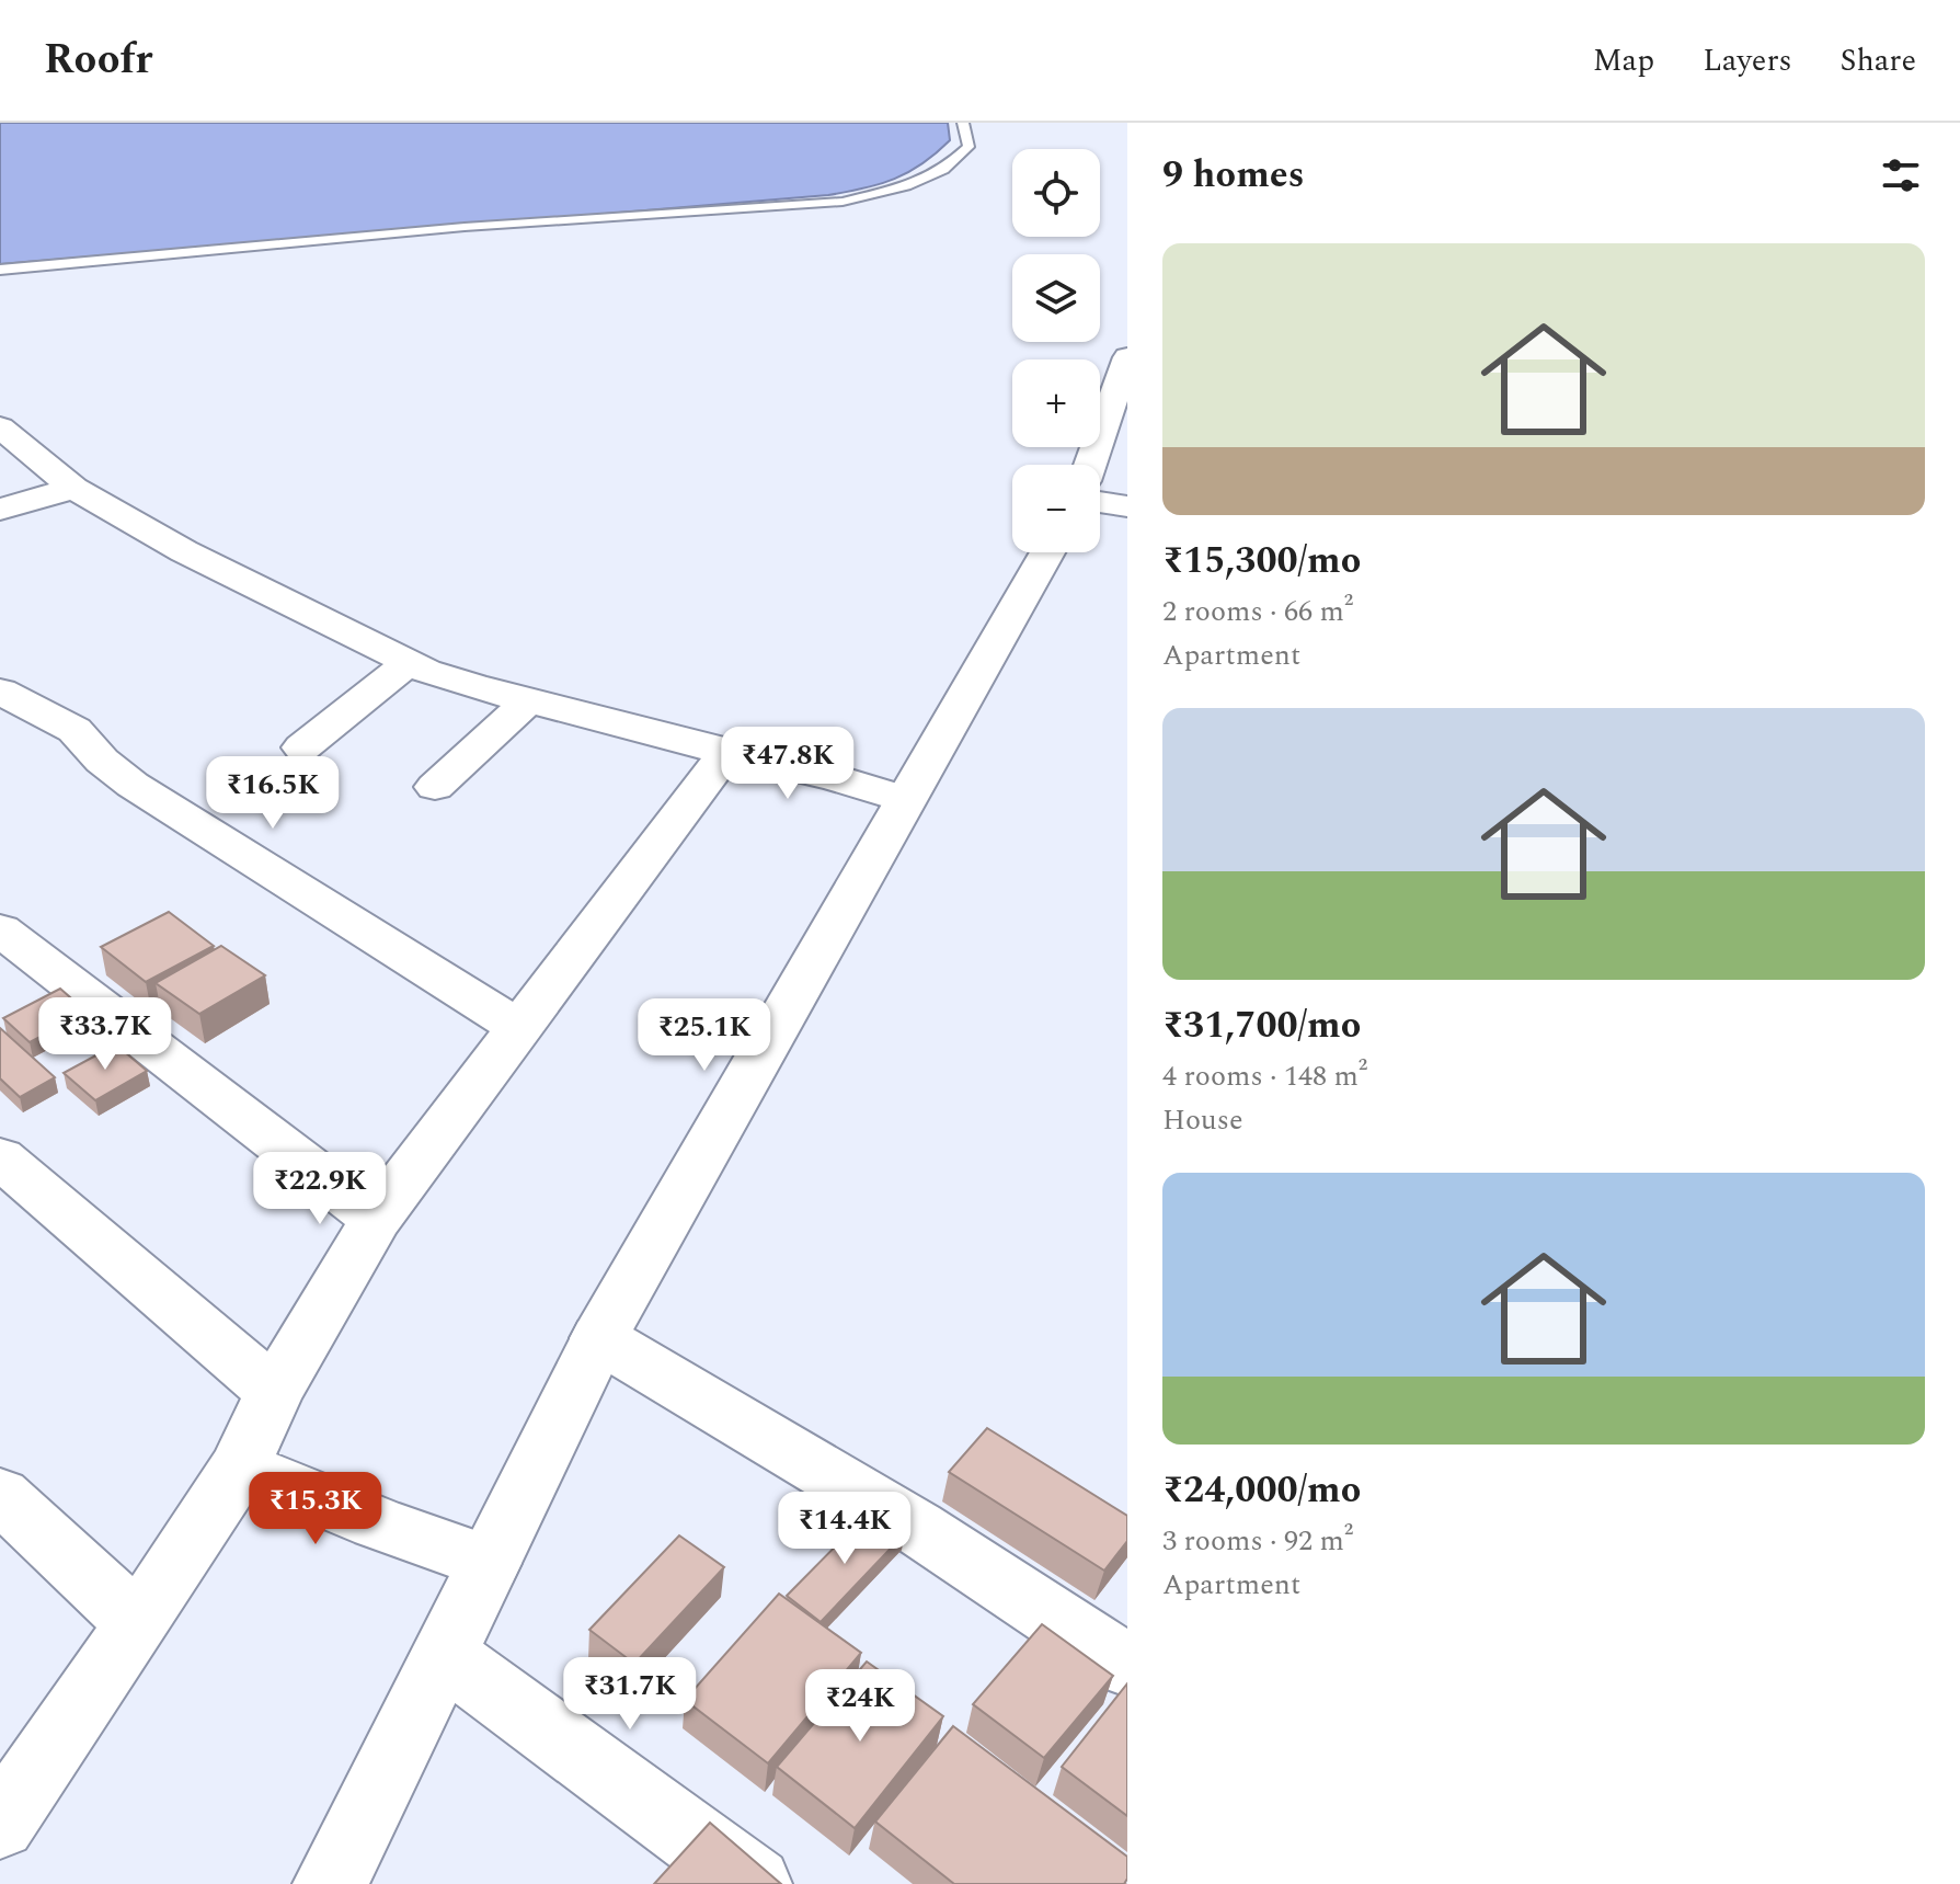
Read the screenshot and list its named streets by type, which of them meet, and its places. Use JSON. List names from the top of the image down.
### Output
{
  "page": {
    "header": "Roofr",
    "nav": ["Map", "Layers", "Share"],
    "heading": "9 homes",
    "map_buttons": ["+", "−"],
    "list": [
      {
        "name": "₹15,300/mo",
        "note": "2 rooms · 66 m² · Apartment"
      },
      {
        "name": "₹31,700/mo",
        "note": "4 rooms · 148 m² · House"
      },
      {
        "name": "₹24,000/mo",
        "note": "3 rooms · 92 m² · Apartment"
      }
    ],
    "price": [
      "₹47.8K",
      "₹16.5K",
      "₹33.7K",
      "₹25.1K",
      "₹22.9K",
      "₹15.3K",
      "₹14.4K",
      "₹31.7K",
      "₹24K"
    ]
  }
}
